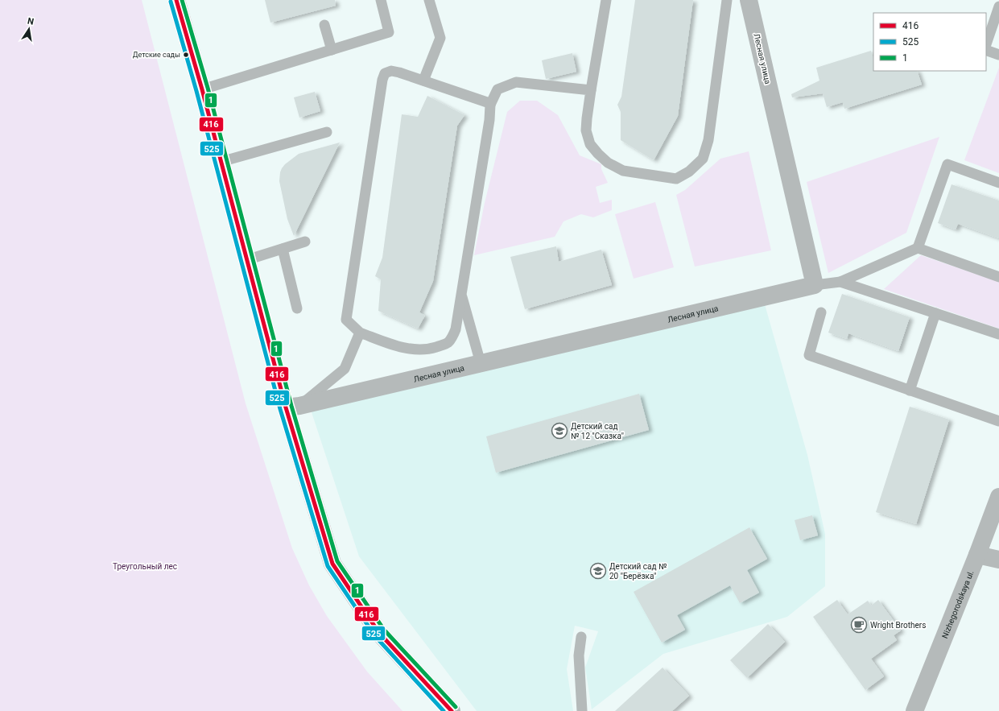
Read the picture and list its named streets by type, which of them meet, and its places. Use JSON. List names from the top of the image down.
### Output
{
  "streets": {
    "street": ["Лесная улица", "Nizhegorodskaya ul."]
  },
  "parks": ["Треугольный лес"],
  "places": {
    "other": ["Детские сады"],
    "school or university": ["Детский сад № 12 \"Сказка\"", "Детский сад № 20 \"Берёзка\""],
    "cafe": ["Wright Brothers"]
  },
  "lines": ["transit line 416", "transit line 1", "transit line 525"],
  "legend": ["416", "525", "1"],
  "north": "top"
}
